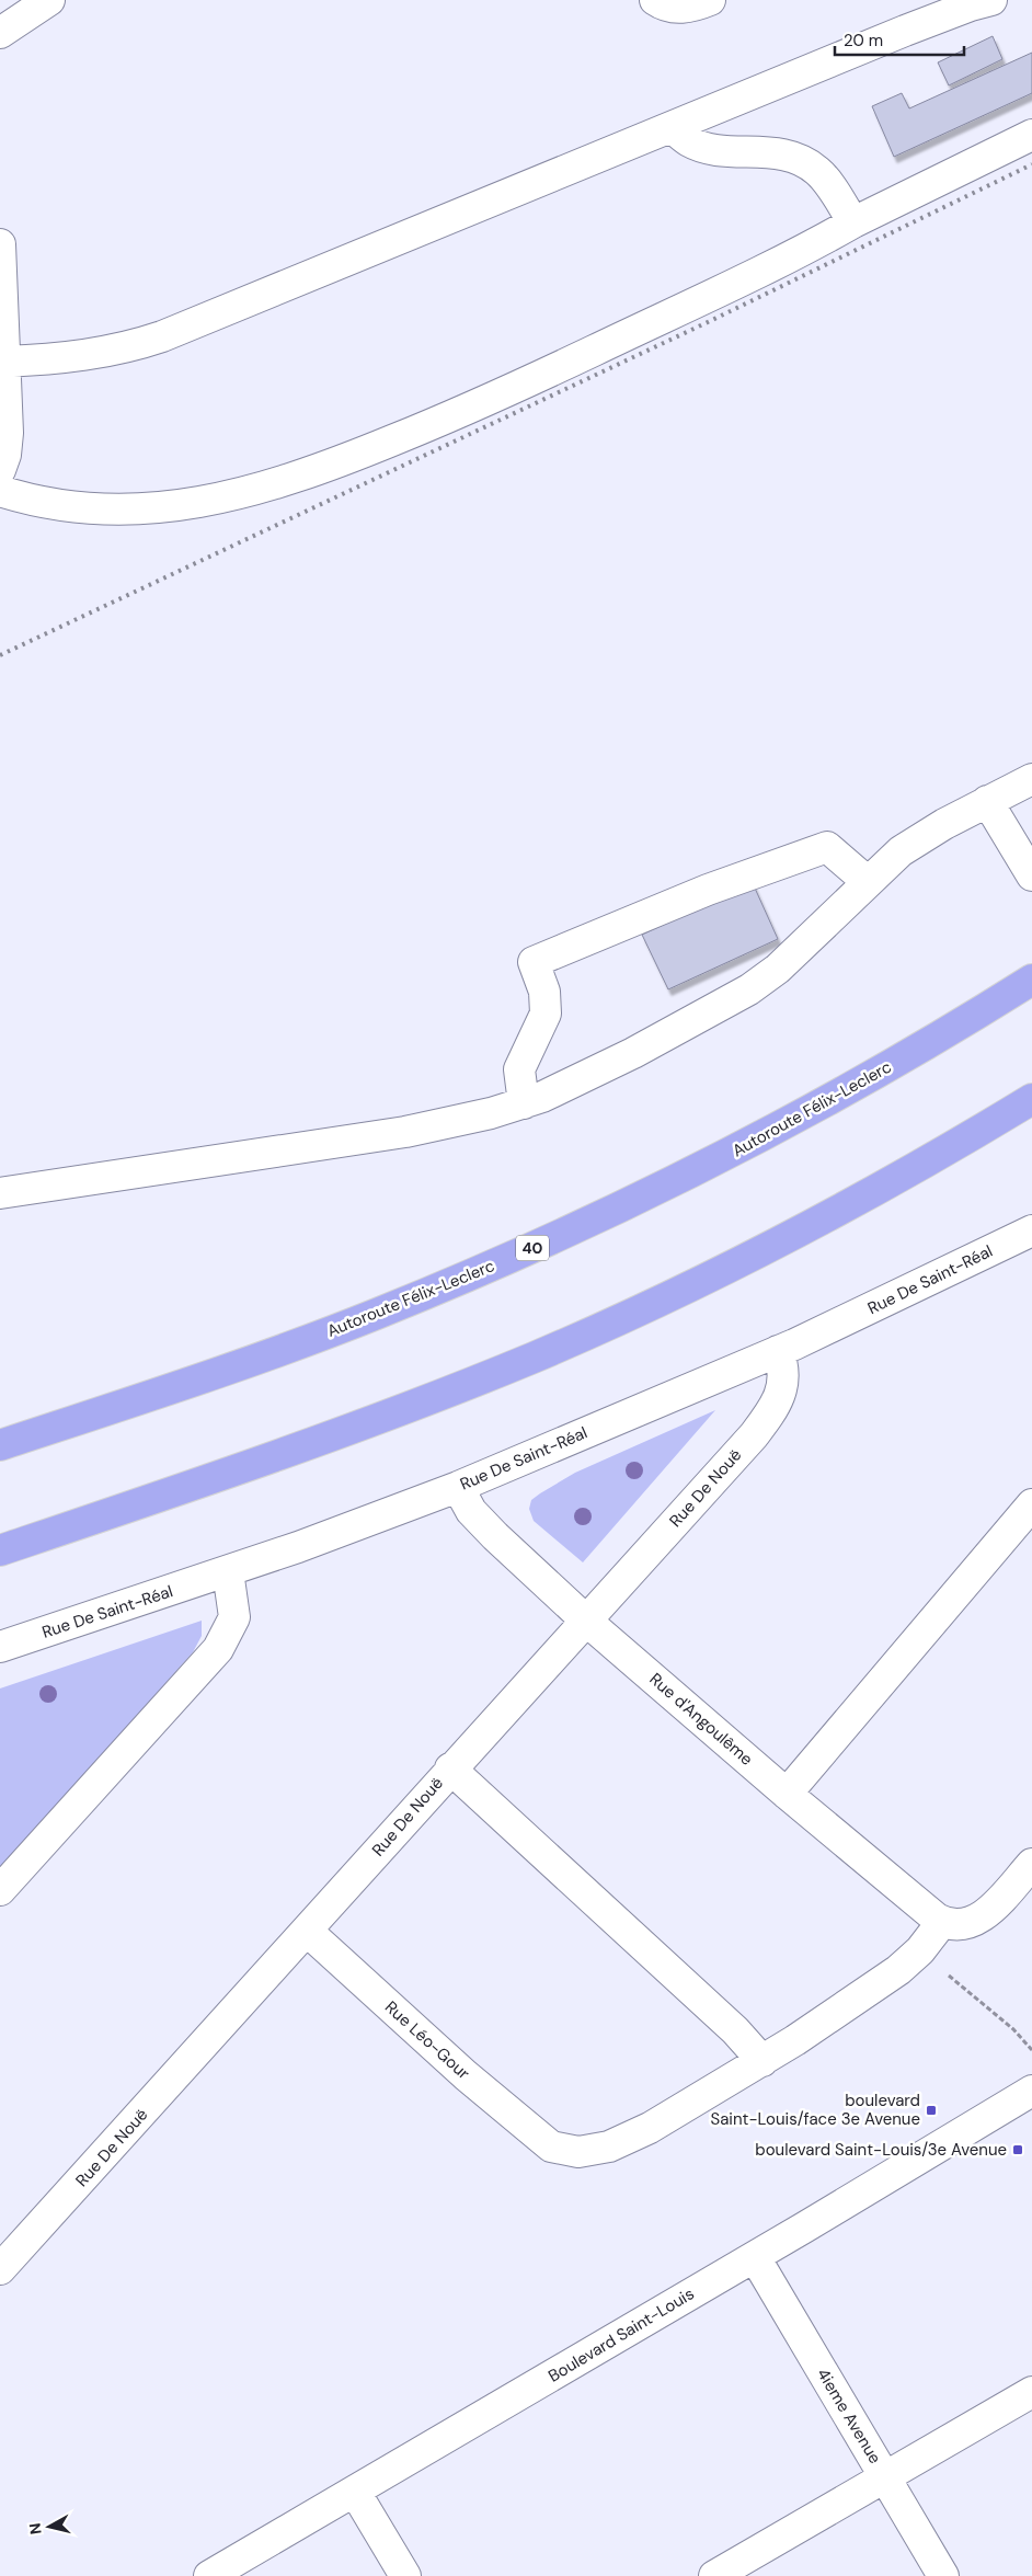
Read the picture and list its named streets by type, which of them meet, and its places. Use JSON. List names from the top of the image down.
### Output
{
  "streets": {
    "highway": ["Autoroute Félix-Leclerc", "40"],
    "street": [
      "Rue De Saint-Réal",
      "Rue De Nouë",
      "Rue d'Angoulême",
      "Rue Léo-Gour",
      "Boulevard Saint-Louis",
      "4ieme Avenue"
    ]
  },
  "crossings": [
    ["Rue De Saint-Réal", "Rue De Nouë"],
    ["Rue De Saint-Réal", "Rue d'Angoulême"],
    ["Rue De Nouë", "Rue d'Angoulême"],
    ["Rue De Nouë", "Rue Léo-Gour"],
    ["Boulevard Saint-Louis", "4ieme Avenue"]
  ],
  "places": {
    "transit": ["boulevard Saint-Louis/face 3e Avenue", "boulevard Saint-Louis/3e Avenue"]
  },
  "scale_bar": "20 m",
  "north": "left"
}
